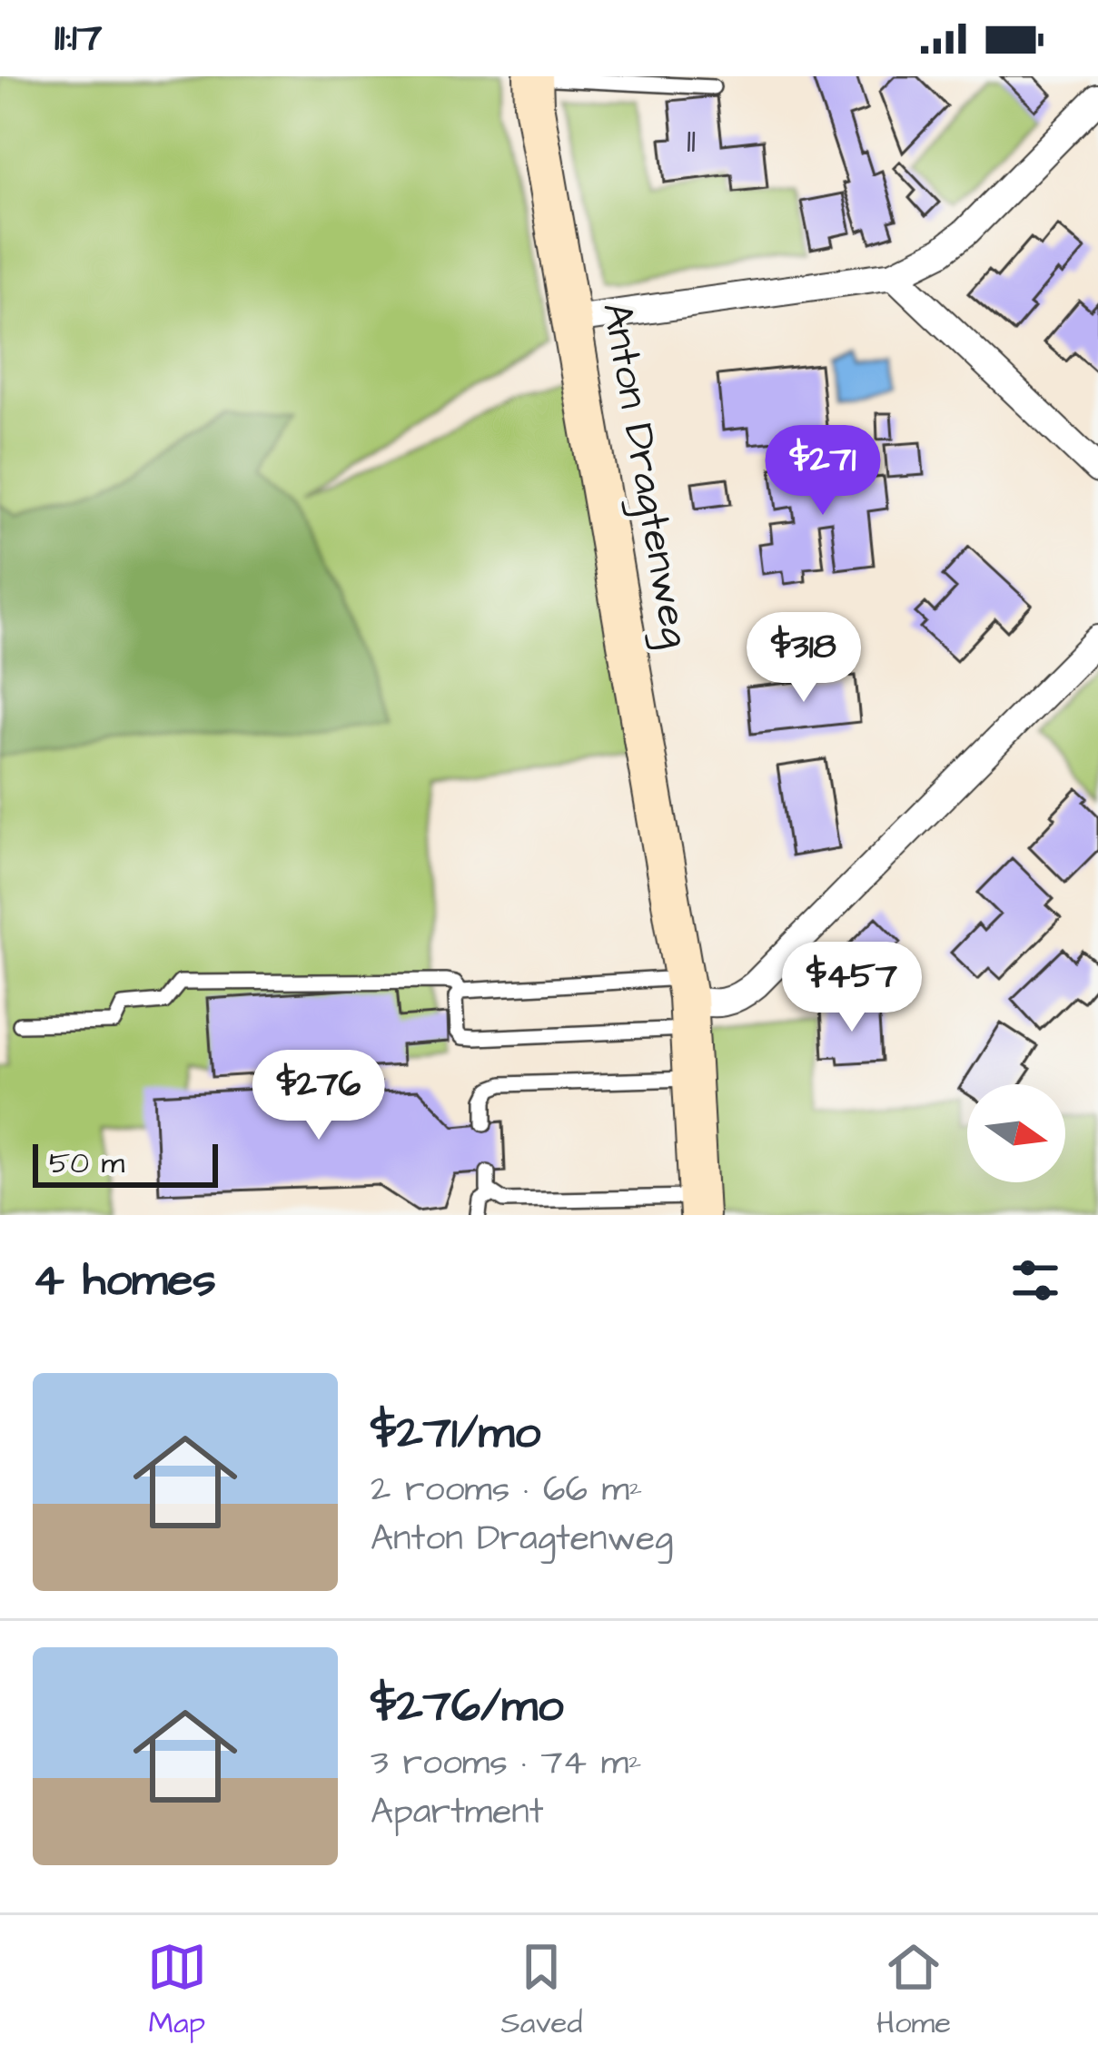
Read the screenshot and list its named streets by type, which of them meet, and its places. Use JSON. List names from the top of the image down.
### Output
{
  "streets": {
    "main road": ["Anton Dragtenweg"]
  },
  "house_numbers": ["11"],
  "scale_bar": "50 m",
  "north": "right",
  "page": {
    "status": "11:17",
    "price": [
      "$271",
      "$318",
      "$457",
      "$276"
    ],
    "scale": "50 m",
    "heading": "4 homes",
    "list": [
      {
        "name": "$271/mo",
        "note": "2 rooms · 66 m² · Anton Dragtenweg"
      },
      {
        "name": "$276/mo",
        "note": "3 rooms · 74 m² · Apartment"
      }
    ],
    "tabs": ["Map", "Saved", "Home"]
  }
}
